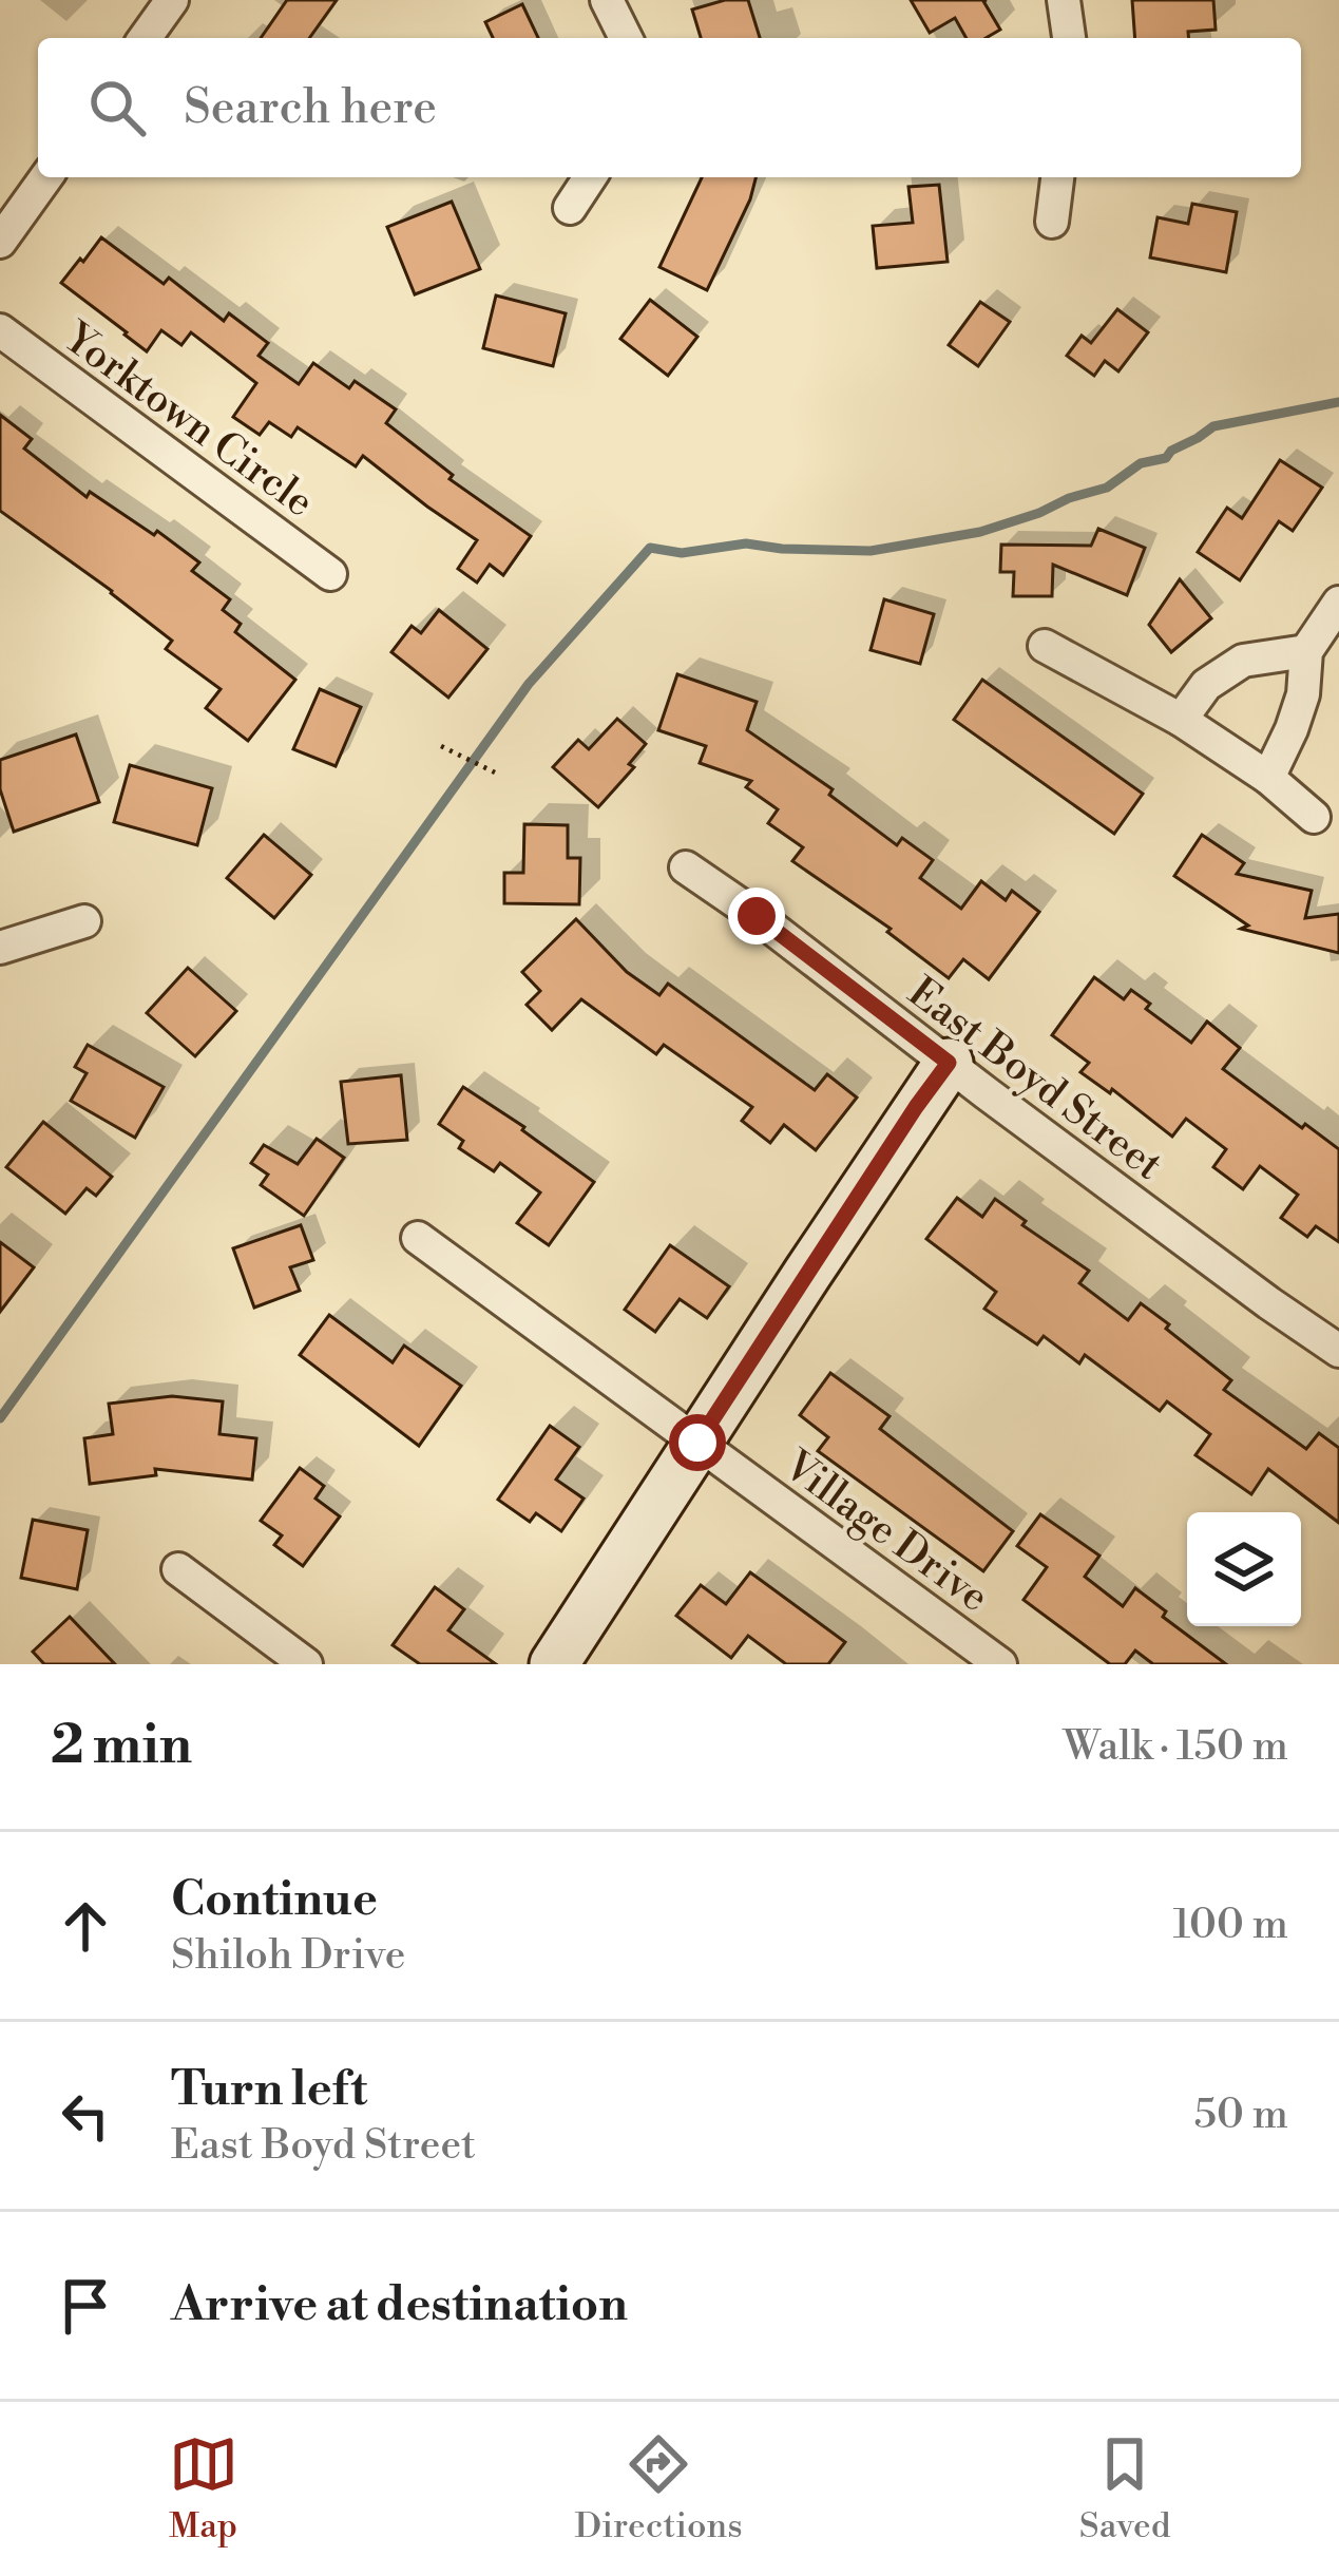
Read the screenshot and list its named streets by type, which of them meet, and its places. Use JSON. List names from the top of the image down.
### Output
{
  "streets": {
    "street": ["Yorktown Circle", "East Boyd Street", "Village Drive"]
  },
  "page": {
    "search": "Search here",
    "heading": ["2 min", "Walk · 150 m"],
    "list": [
      ["Continue", "Shiloh Drive", "100 m"],
      ["Turn left", "East Boyd Street", "50 m"],
      "Arrive at destination"
    ],
    "nav": ["Map", "Directions", "Saved"]
  }
}
